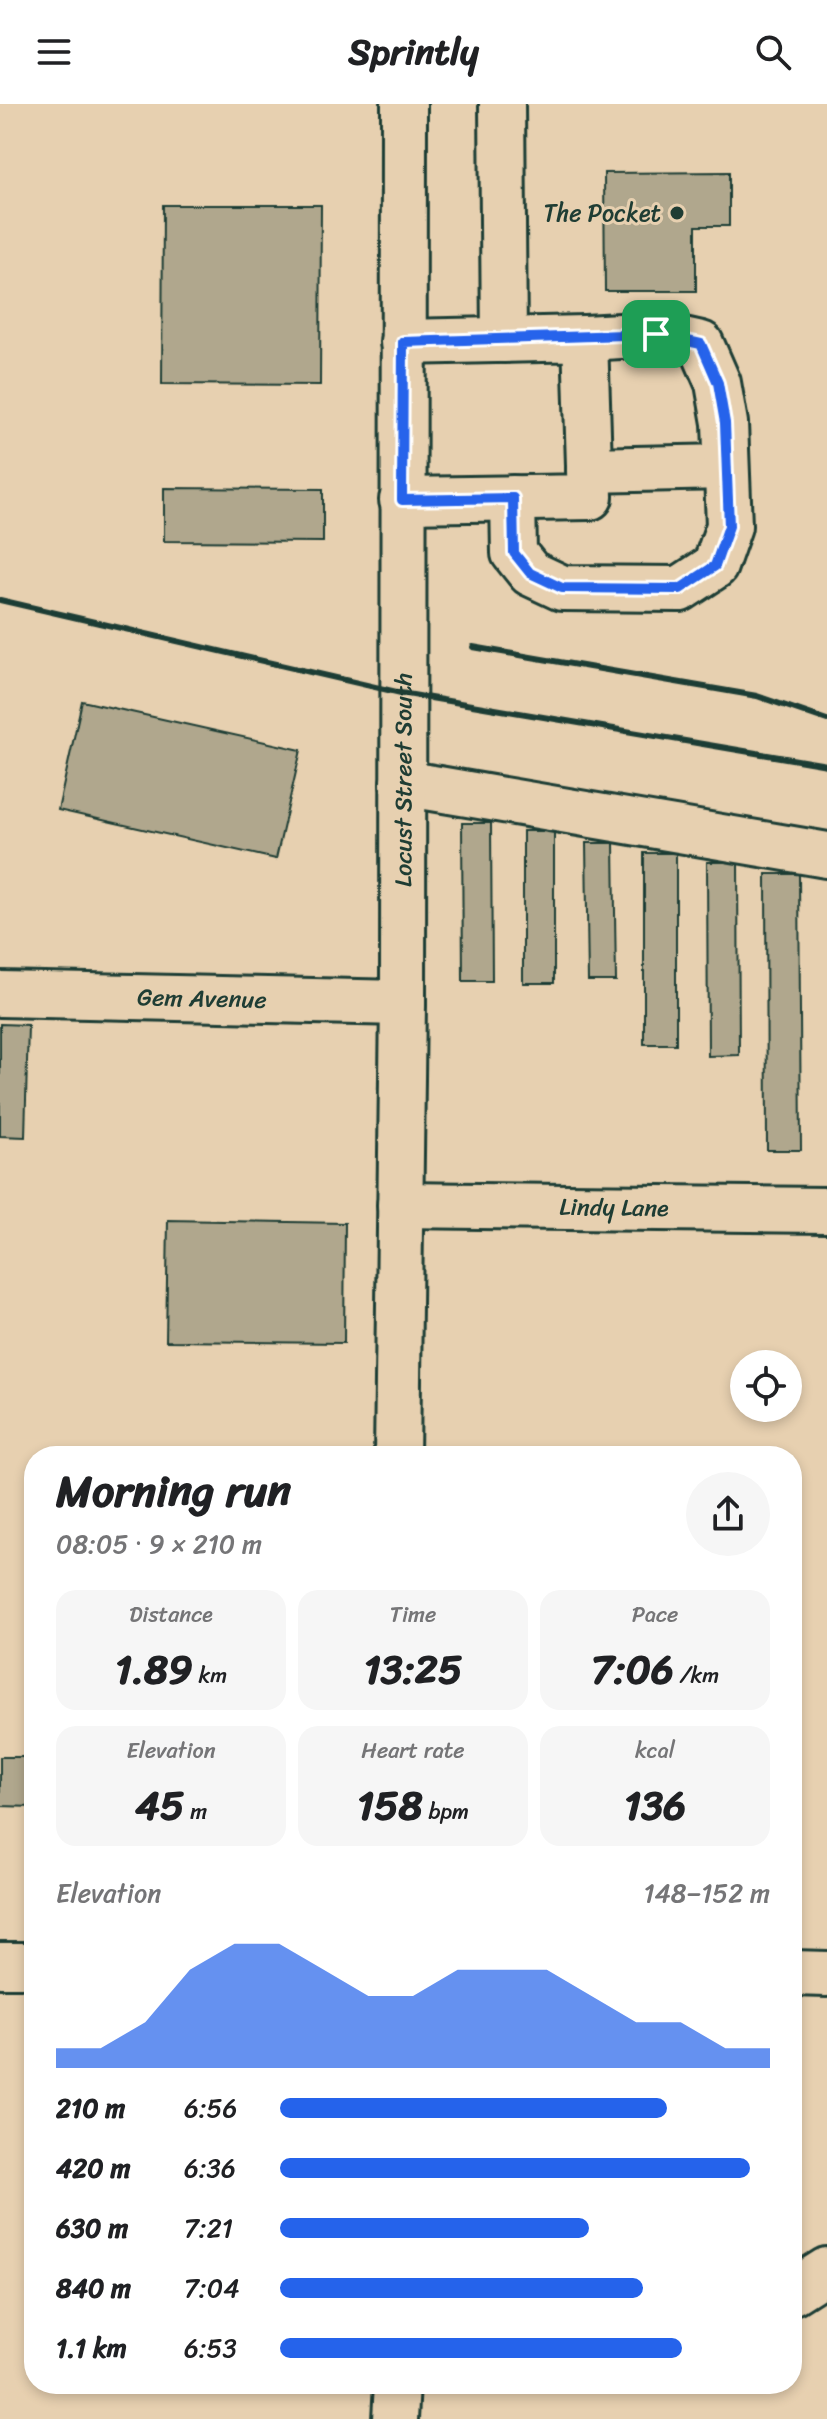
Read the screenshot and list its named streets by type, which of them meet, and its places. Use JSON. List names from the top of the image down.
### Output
{
  "streets": {
    "street": ["Locust Street South", "Gem Avenue", "Lindy Lane"]
  },
  "crossings": [
    ["Locust Street South", "Gem Avenue"],
    ["Locust Street South", "Lindy Lane"]
  ],
  "places": ["The Pocket"],
  "page": {
    "header": "Sprintly",
    "heading": ["Morning run", "08:05 · 9 × 210 m"],
    "stats": [
      ["Distance", "1.89 km"],
      ["Time", "13:25"],
      ["Pace", "7:06 /km"],
      ["Elevation", "45 m"],
      ["Heart rate", "158 bpm"],
      ["kcal", "136"]
    ],
    "chart": ["Elevation", "148–152 m"],
    "list": [
      {
        "name": "210 m",
        "note": "6:56"
      },
      {
        "name": "420 m",
        "note": "6:36"
      },
      {
        "name": "630 m",
        "note": "7:21"
      },
      {
        "name": "840 m",
        "note": "7:04"
      },
      {
        "name": "1.1 km",
        "note": "6:53"
      }
    ]
  }
}
